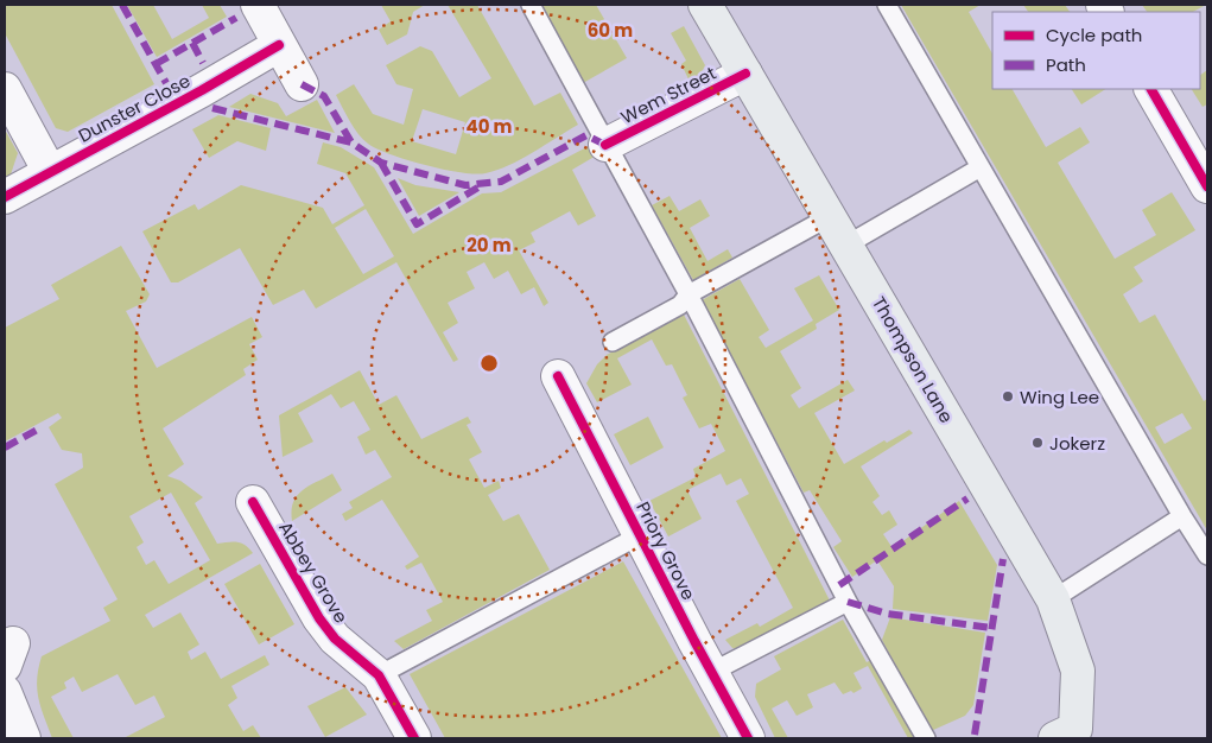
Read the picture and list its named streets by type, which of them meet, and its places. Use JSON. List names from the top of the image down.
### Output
{
  "streets": {
    "main road": ["Thompson Lane"],
    "street": [
      "Wem Street",
      "Dunster Close",
      "Priory Grove",
      "Abbey Grove"
    ]
  },
  "crossings": [
    ["Wem Street", "Thompson Lane"]
  ],
  "places": ["Wing Lee", "Jokerz"],
  "legend": ["Cycle path", "Path"],
  "rings": ["60 m", "40 m", "20 m"]
}
